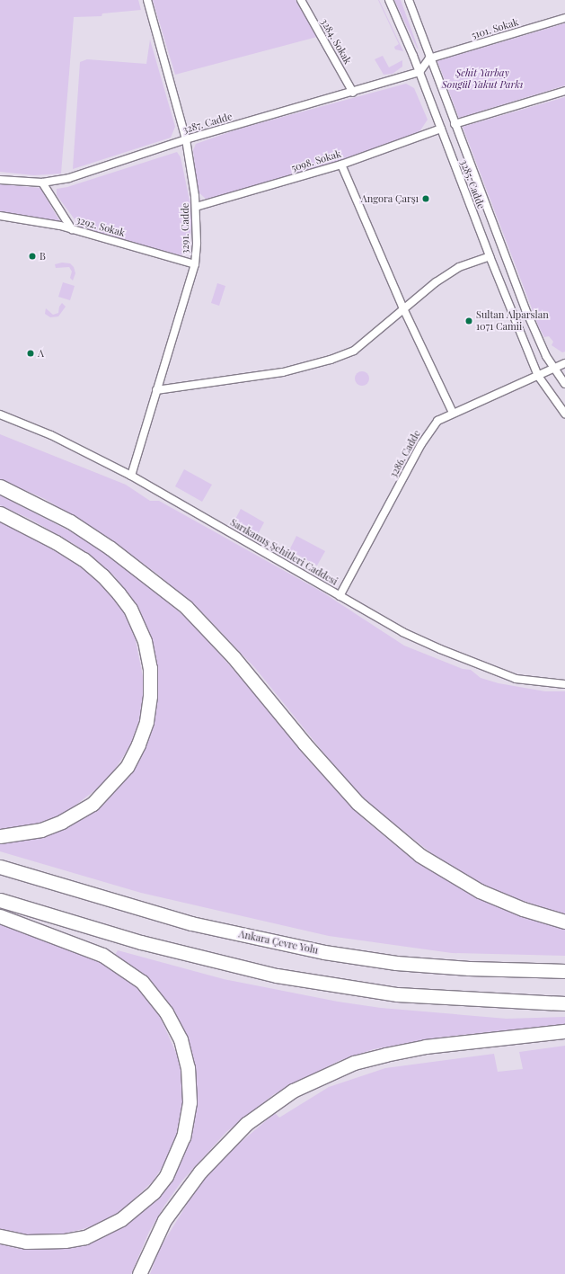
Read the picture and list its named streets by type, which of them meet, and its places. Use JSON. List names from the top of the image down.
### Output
{
  "streets": {
    "highway": ["Ankara Çevre Yolu"],
    "street": [
      "5101. Sokak",
      "3284. Sokak",
      "3287. Cadde",
      "5098. Sokak",
      "3285. Cadde",
      "3292. Sokak",
      "3291. Cadde",
      "3286. Cadde",
      "Sarıkamış Şehitleri Caddesi"
    ]
  },
  "crossings": [
    ["5101. Sokak", "3285. Cadde"],
    ["3284. Sokak", "3287. Cadde"],
    ["3287. Cadde", "3285. Cadde"],
    ["3287. Cadde", "3291. Cadde"],
    ["5098. Sokak", "3285. Cadde"],
    ["5098. Sokak", "3291. Cadde"],
    ["3285. Cadde", "3286. Cadde"],
    ["3292. Sokak", "3291. Cadde"],
    ["3291. Cadde", "Sarıkamış Şehitleri Caddesi"],
    ["3286. Cadde", "Sarıkamış Şehitleri Caddesi"]
  ],
  "parks": ["Şehit Yarbay Songül Yakut Parkı"],
  "places": [
    "Angora Çarşı",
    "B",
    "Sultan Alparslan 1071 Camii",
    "A"
  ]
}
